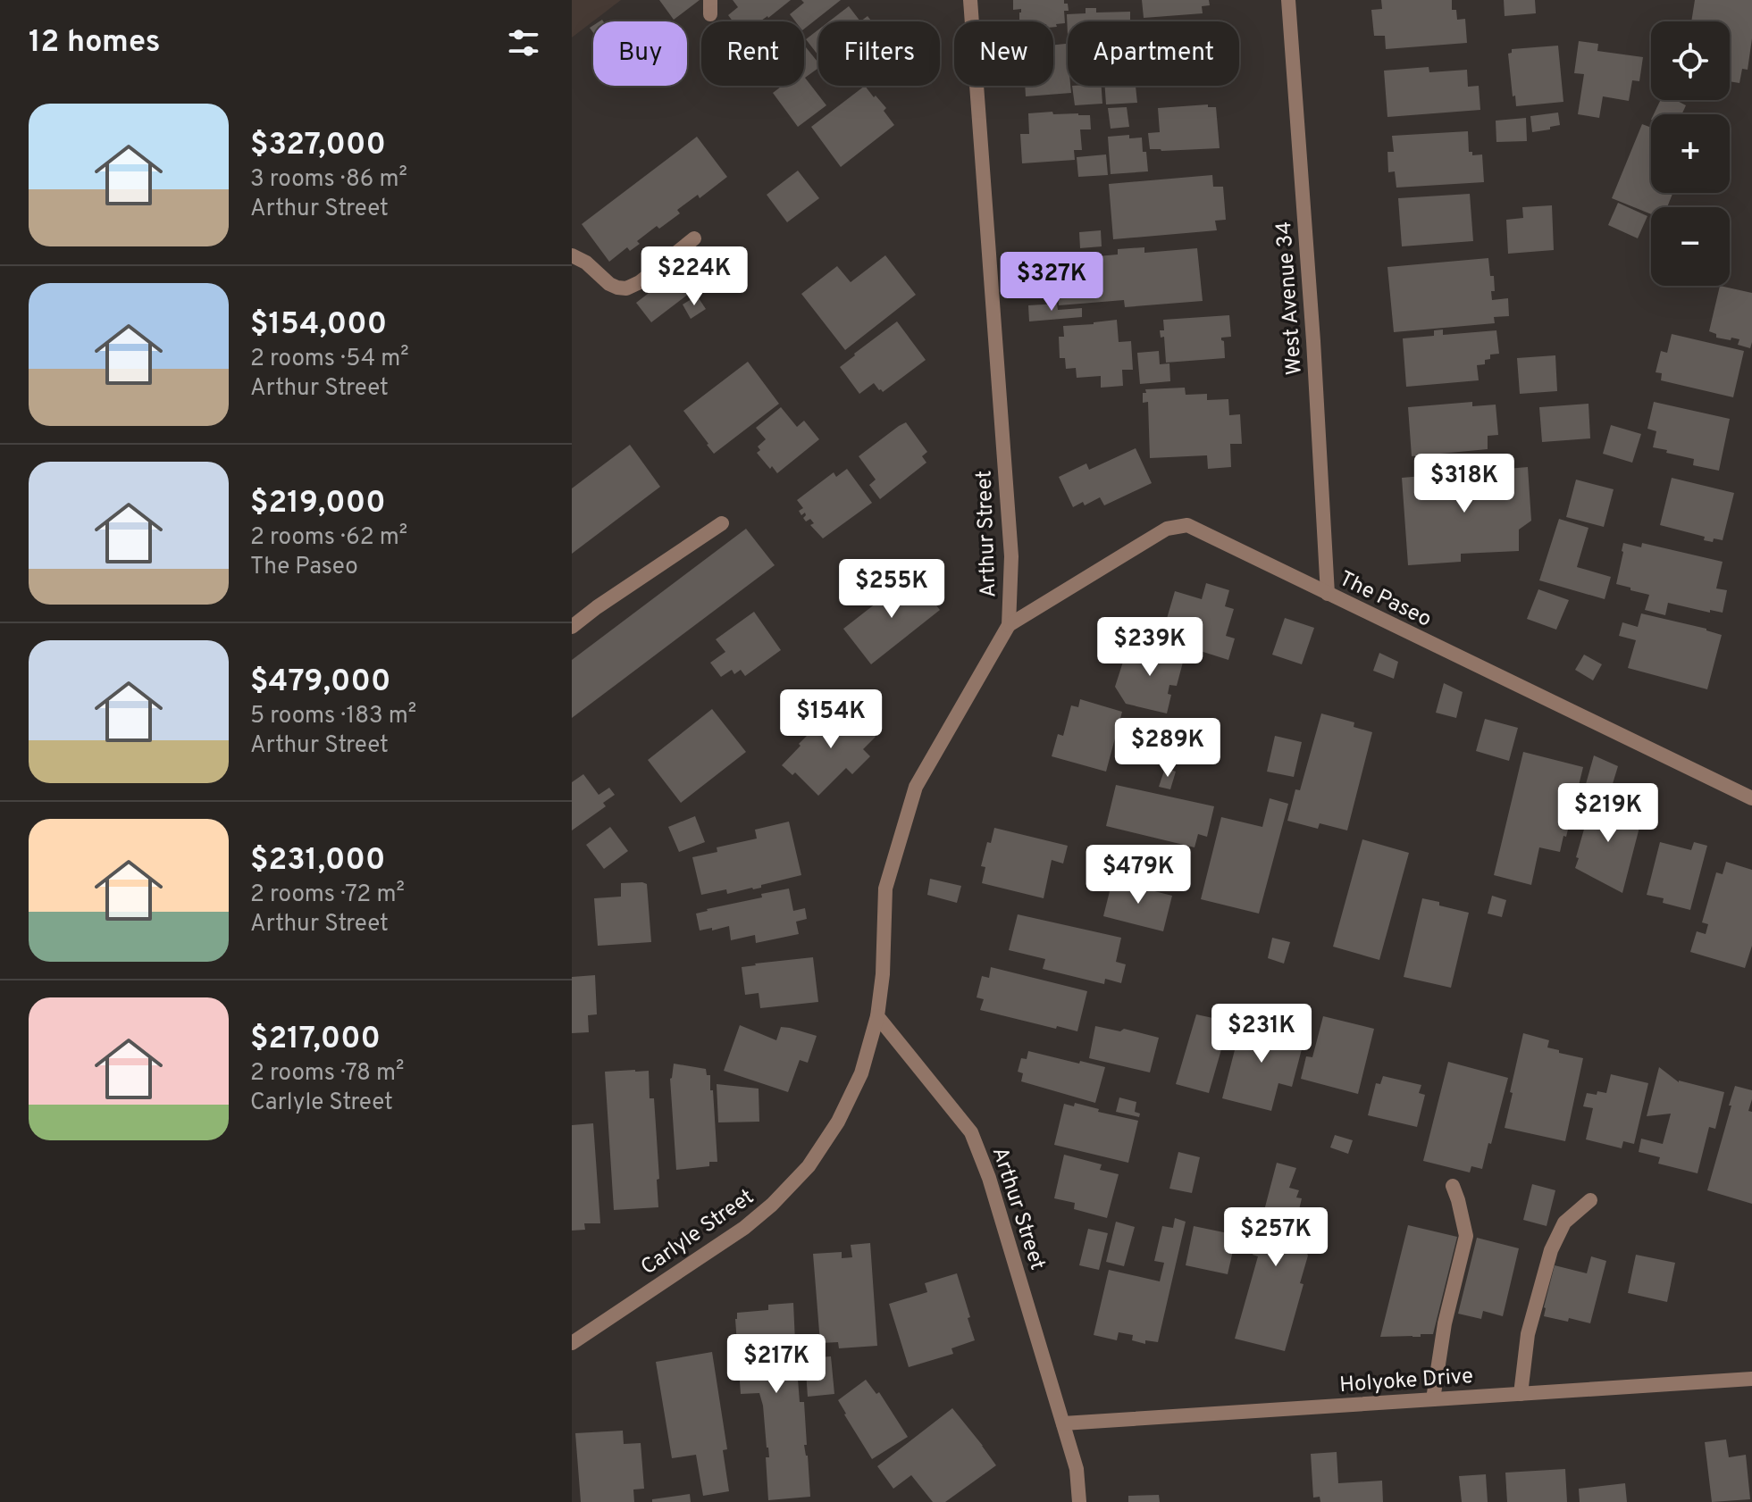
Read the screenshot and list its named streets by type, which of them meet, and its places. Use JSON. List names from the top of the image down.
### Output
{
  "streets": {
    "street": [
      "West Avenue 34",
      "Arthur Street",
      "The Paseo",
      "Carlyle Street",
      "Holyoke Drive"
    ]
  },
  "crossings": [
    ["West Avenue 34", "The Paseo"],
    ["Arthur Street", "The Paseo"],
    ["Arthur Street", "Carlyle Street"],
    ["Arthur Street", "Holyoke Drive"]
  ],
  "page": {
    "heading": "12 homes",
    "map_buttons": ["+", "−"],
    "chip": [
      "Buy",
      "Rent",
      "Filters",
      "New",
      "Apartment"
    ],
    "list": [
      {
        "name": "$327,000",
        "note": "3 rooms · 86 m² · Arthur Street"
      },
      {
        "name": "$154,000",
        "note": "2 rooms · 54 m² · Arthur Street"
      },
      {
        "name": "$219,000",
        "note": "2 rooms · 62 m² · The Paseo"
      },
      {
        "name": "$479,000",
        "note": "5 rooms · 183 m² · Arthur Street"
      },
      {
        "name": "$231,000",
        "note": "2 rooms · 72 m² · Arthur Street"
      },
      {
        "name": "$217,000",
        "note": "2 rooms · 78 m² · Carlyle Street"
      }
    ],
    "price": [
      "$224K",
      "$327K",
      "$318K",
      "$255K",
      "$239K",
      "$154K",
      "$289K",
      "$219K",
      "$479K",
      "$231K",
      "$257K",
      "$217K"
    ]
  }
}
